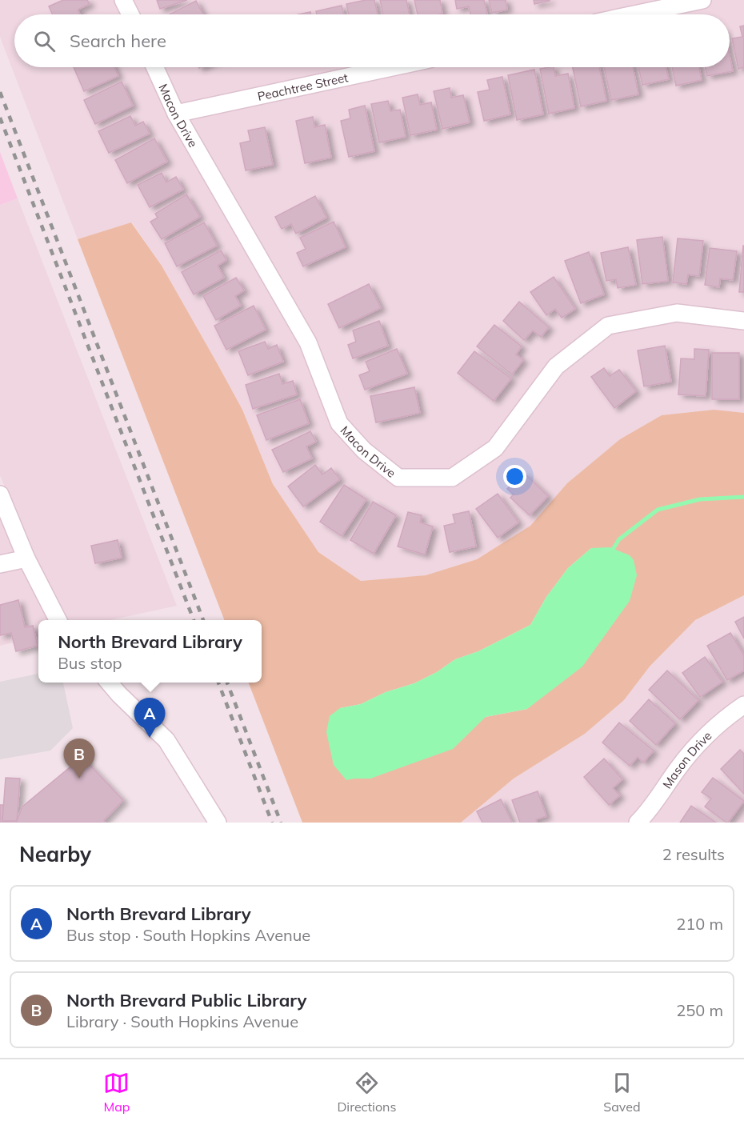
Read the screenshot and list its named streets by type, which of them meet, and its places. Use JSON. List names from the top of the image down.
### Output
{
  "streets": {
    "street": ["Peachtree Street", "Macon Drive", "Mason Drive"]
  },
  "crossings": [
    ["Peachtree Street", "Macon Drive"]
  ],
  "page": {
    "search": "Search here",
    "popup": ["North Brevard Library", "Bus stop"],
    "pins": ["A", "B"],
    "heading": ["Nearby", "2 results"],
    "list": [
      {
        "mark": "A",
        "name": "North Brevard Library",
        "note": "Bus stop · South Hopkins Avenue",
        "value": "210 m"
      },
      {
        "mark": "B",
        "name": "North Brevard Public Library",
        "note": "Library · South Hopkins Avenue",
        "value": "250 m"
      }
    ],
    "nav": ["Map", "Directions", "Saved"]
  }
}
